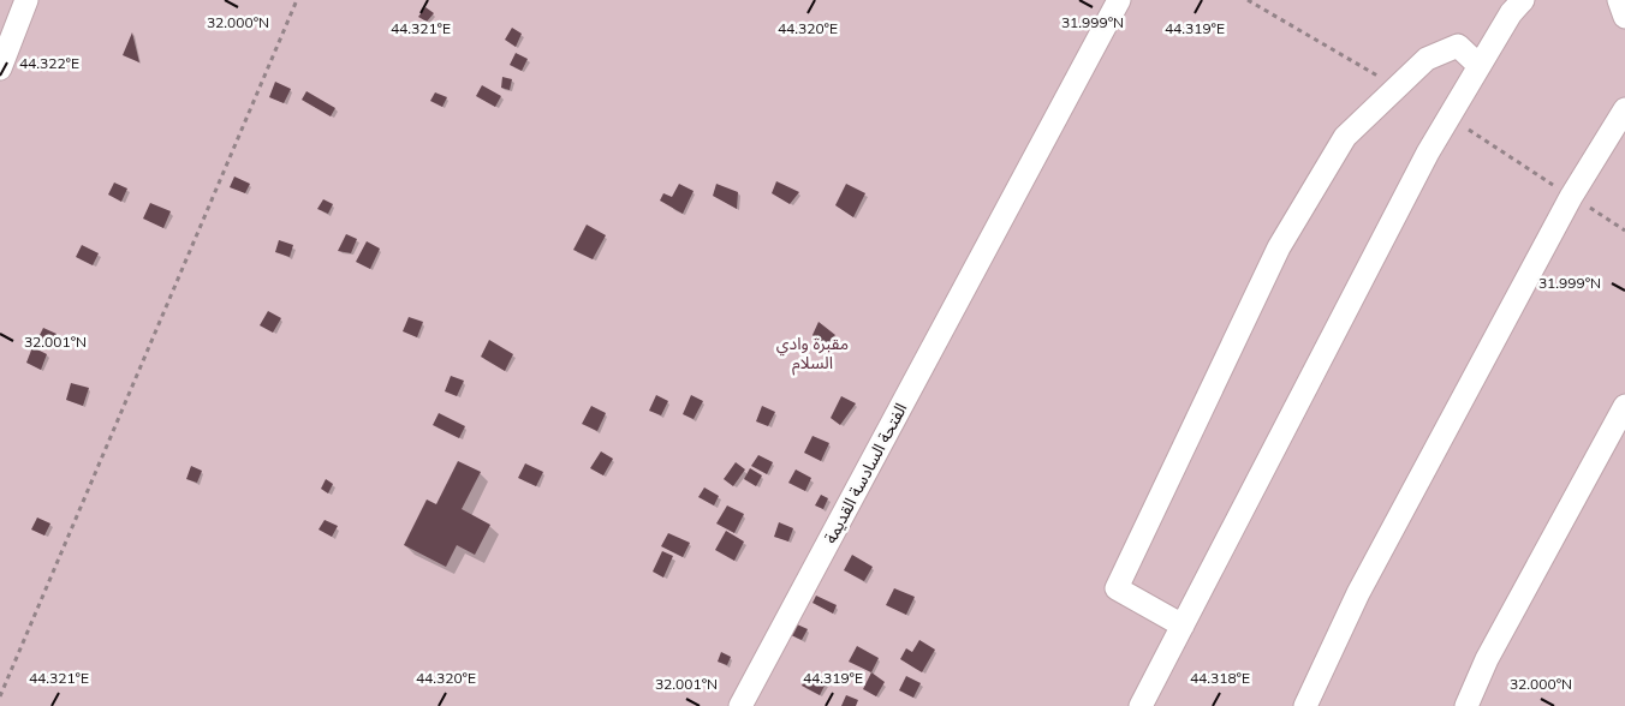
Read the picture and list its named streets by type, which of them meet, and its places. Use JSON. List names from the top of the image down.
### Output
{
  "streets": {
    "street": ["الفتحة السادسة القديمة"]
  },
  "parks": ["مقبرة وادي السلام"],
  "coordinates": [
    "32.000°N",
    "31.999°N",
    "44.321°E",
    "44.320°E",
    "44.319°E",
    "44.322°E",
    "32.001°N",
    "44.318°E"
  ]
}
